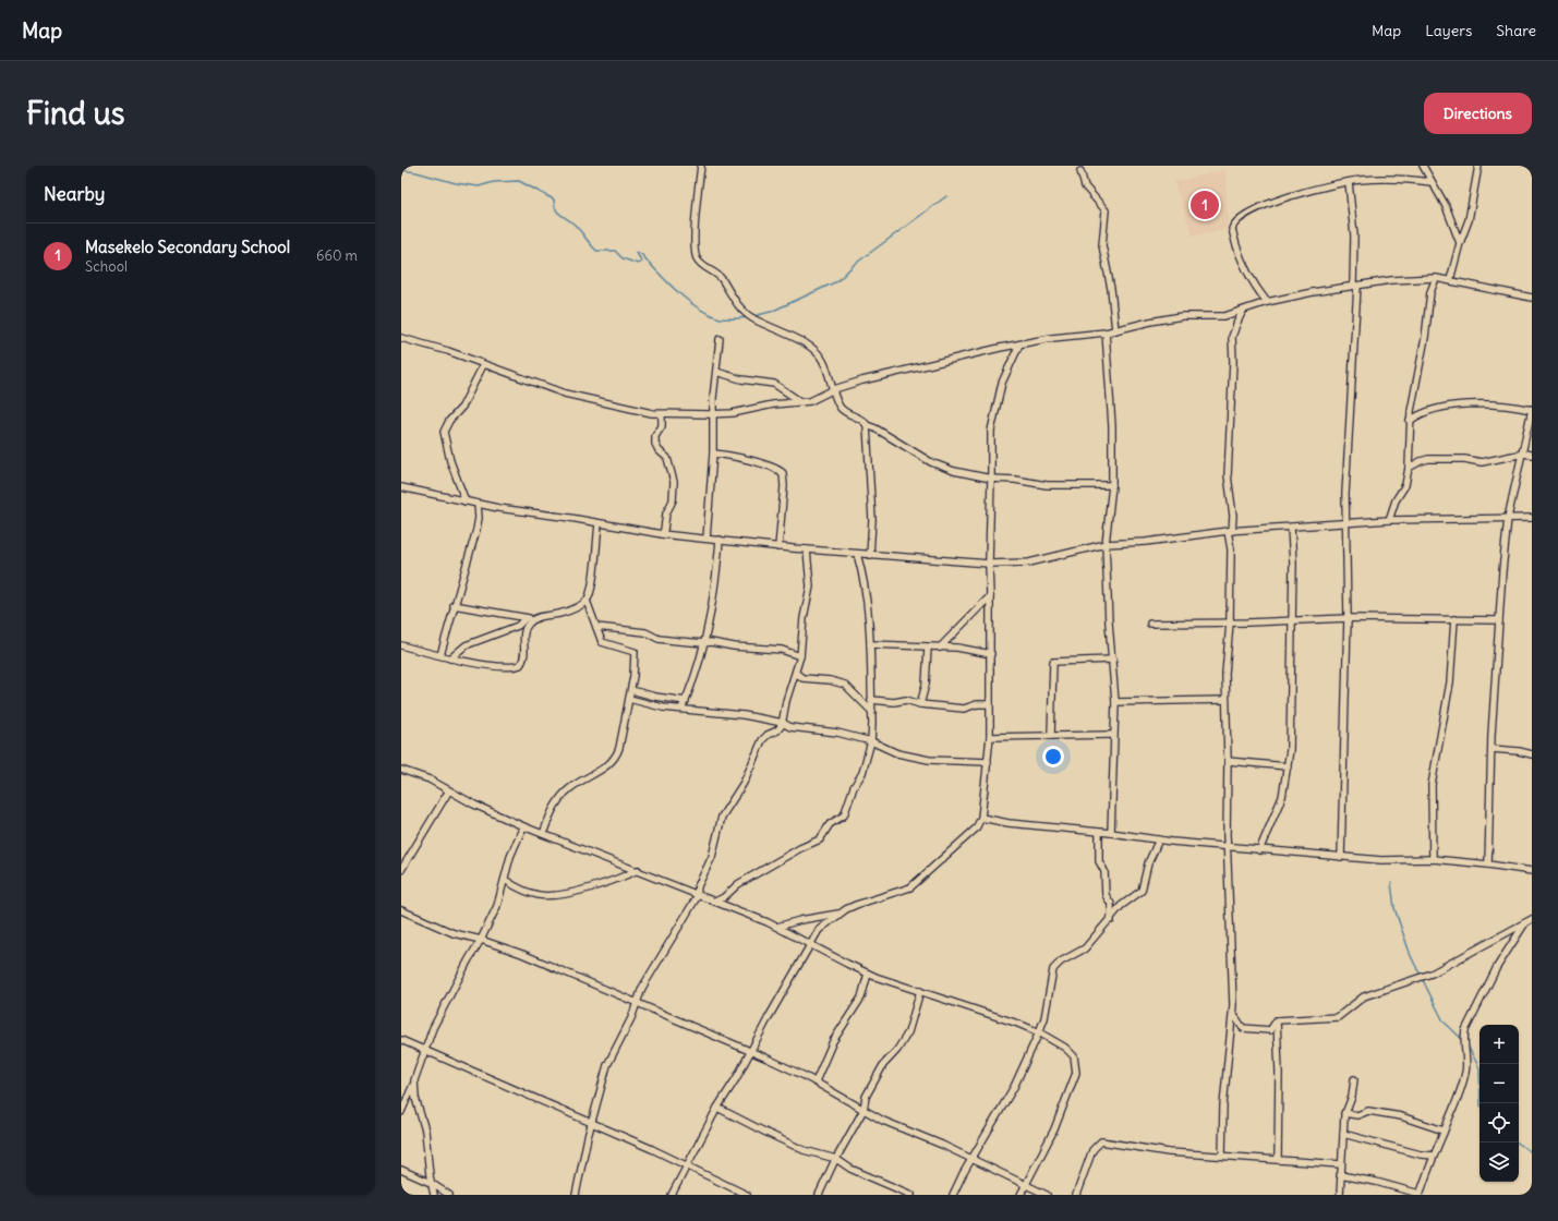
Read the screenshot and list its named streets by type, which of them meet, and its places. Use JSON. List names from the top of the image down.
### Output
{
  "page": {
    "header": "Map",
    "nav": ["Map", "Layers", "Share"],
    "buttons": "Directions",
    "title": "Find us",
    "heading": "Nearby",
    "pins": "1",
    "list": [
      {
        "mark": "1",
        "name": "Masekelo Secondary School",
        "note": "School",
        "value": "660 m"
      }
    ],
    "map_buttons": ["+", "−"]
  }
}
